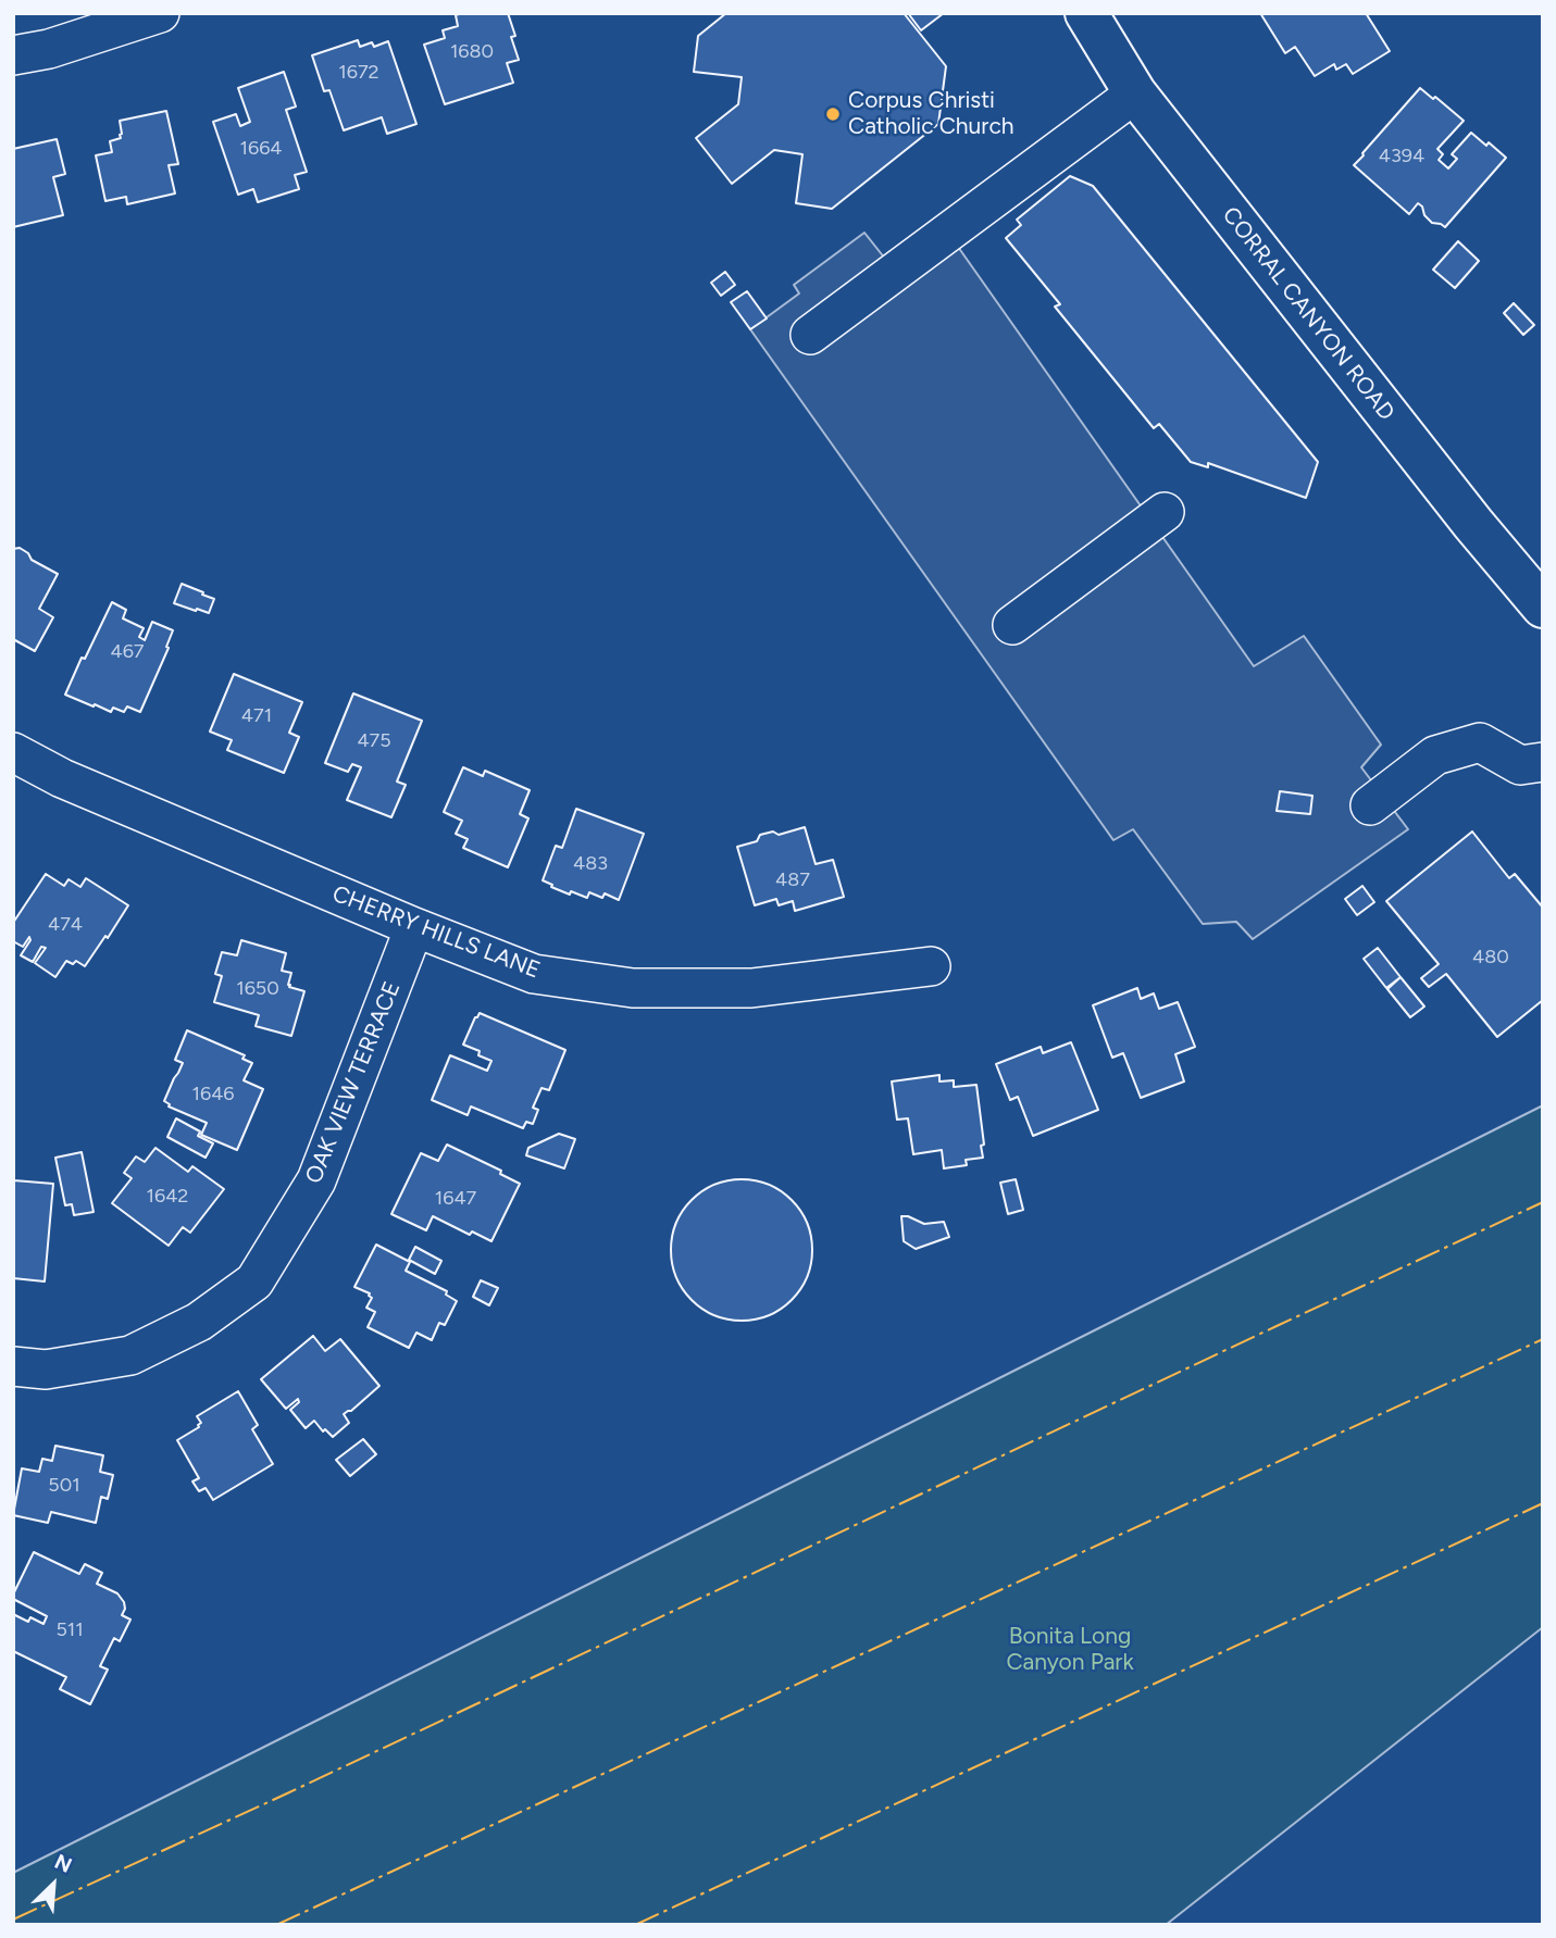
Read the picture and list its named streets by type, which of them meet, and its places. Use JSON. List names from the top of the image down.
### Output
{
  "streets": {
    "main road": ["CORRAL CANYON ROAD"],
    "street": ["CHERRY HILLS LANE", "OAK VIEW TERRACE"]
  },
  "crossings": [
    ["CHERRY HILLS LANE", "OAK VIEW TERRACE"]
  ],
  "parks": ["Bonita Long Canyon Park"],
  "places": ["Corpus Christi Catholic Church"],
  "house_numbers": [
    "1680",
    "1672",
    "1664",
    "4394",
    "467",
    "471",
    "475",
    "483",
    "487",
    "474",
    "480",
    "1650",
    "1646",
    "1642",
    "1647",
    "501",
    "511"
  ],
  "north": "top right"
}
